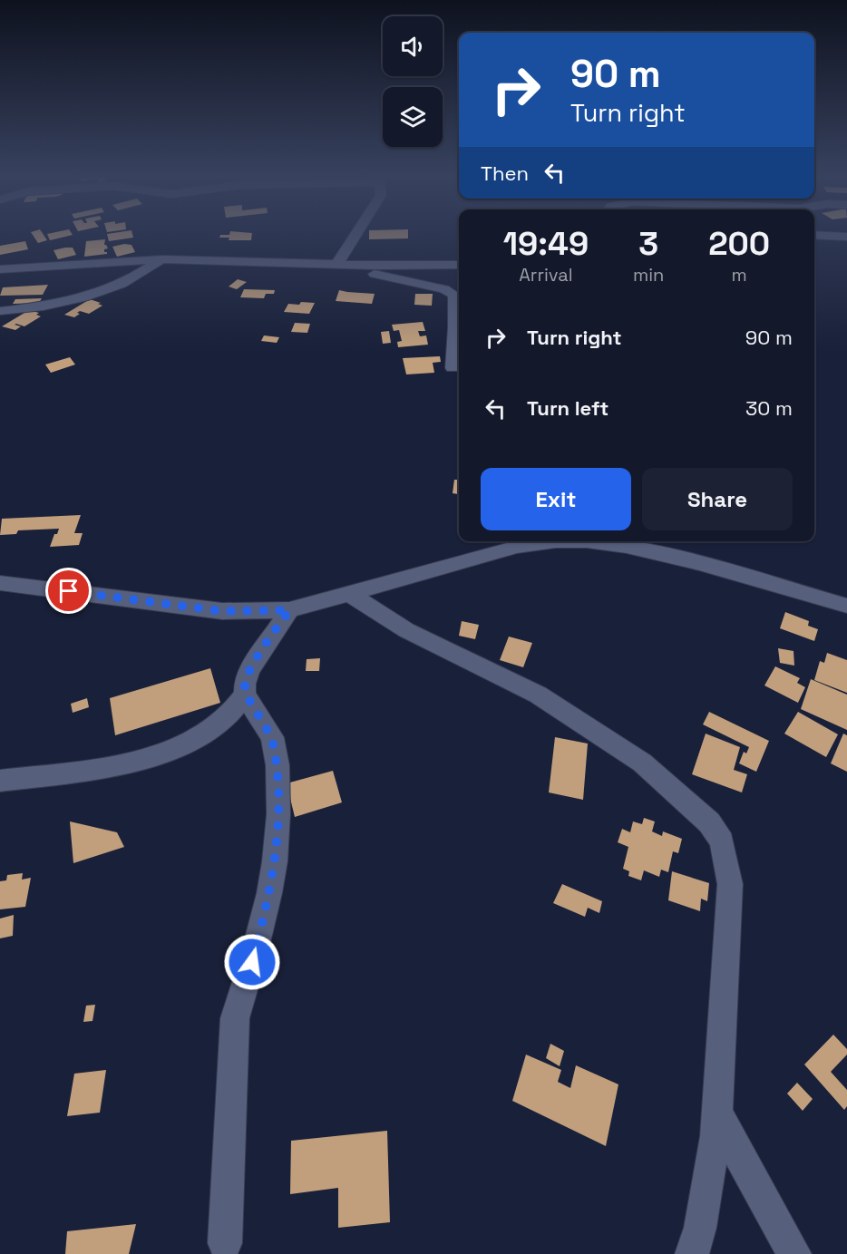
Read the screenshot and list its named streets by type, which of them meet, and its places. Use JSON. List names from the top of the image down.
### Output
{
  "page": {
    "turn": ["90 m", "Turn right"],
    "then": "Then",
    "eta": [
      "19:49",
      "Arrival",
      "3",
      "min",
      "200",
      "m"
    ],
    "list": [
      {
        "name": "Turn right",
        "value": "90 m"
      },
      {
        "name": "Turn left",
        "value": "30 m"
      }
    ],
    "buttons": ["Exit", "Share"]
  }
}
